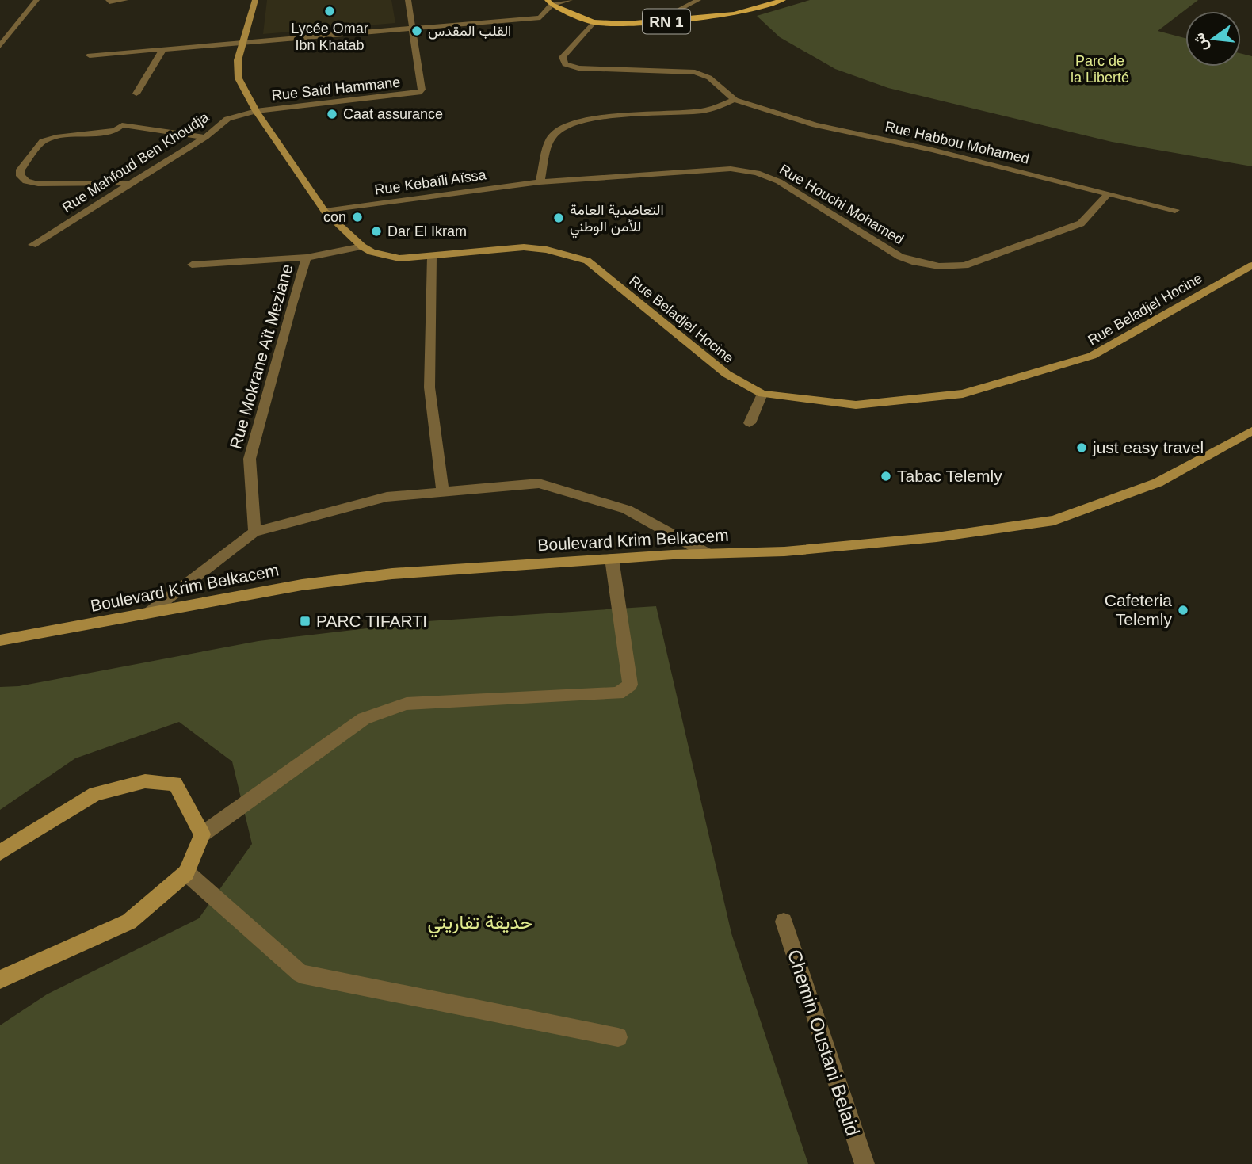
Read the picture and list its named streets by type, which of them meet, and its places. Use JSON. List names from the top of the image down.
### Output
{
  "streets": {
    "main road": ["RN 1"],
    "street": [
      "Rue Saïd Hammane",
      "Rue Habbou Mohamed",
      "Rue Mahfoud Ben Khoudja",
      "Rue Kebaïli Aïssa",
      "Rue Houchi Mohamed",
      "Rue Beladjel Hocine",
      "Rue Mokrane Aït Meziane",
      "Boulevard Krim Belkacem",
      "Chemin Oustani Belaid"
    ]
  },
  "crossings": [
    ["Rue Saïd Hammane", "Rue Mahfoud Ben Khoudja"],
    ["Rue Saïd Hammane", "Rue Beladjel Hocine"],
    ["Rue Habbou Mohamed", "Rue Houchi Mohamed"],
    ["Rue Mahfoud Ben Khoudja", "Rue Beladjel Hocine"],
    ["Rue Kebaïli Aïssa", "Rue Houchi Mohamed"],
    ["Rue Kebaïli Aïssa", "Rue Beladjel Hocine"]
  ],
  "parks": ["Parc de la Liberté", "حديقة تفاريتي"],
  "places": {
    "other": [
      "Lycée Omar Ibn Khatab",
      "القلب المقدس",
      "Caat assurance",
      "con",
      "التعاضدية العامة للأمن الوطني",
      "Dar El Ikram",
      "just easy travel",
      "Tabac Telemly",
      "Cafeteria Telemly"
    ],
    "transit": ["PARC TIFARTI"]
  },
  "north": "left"
}
